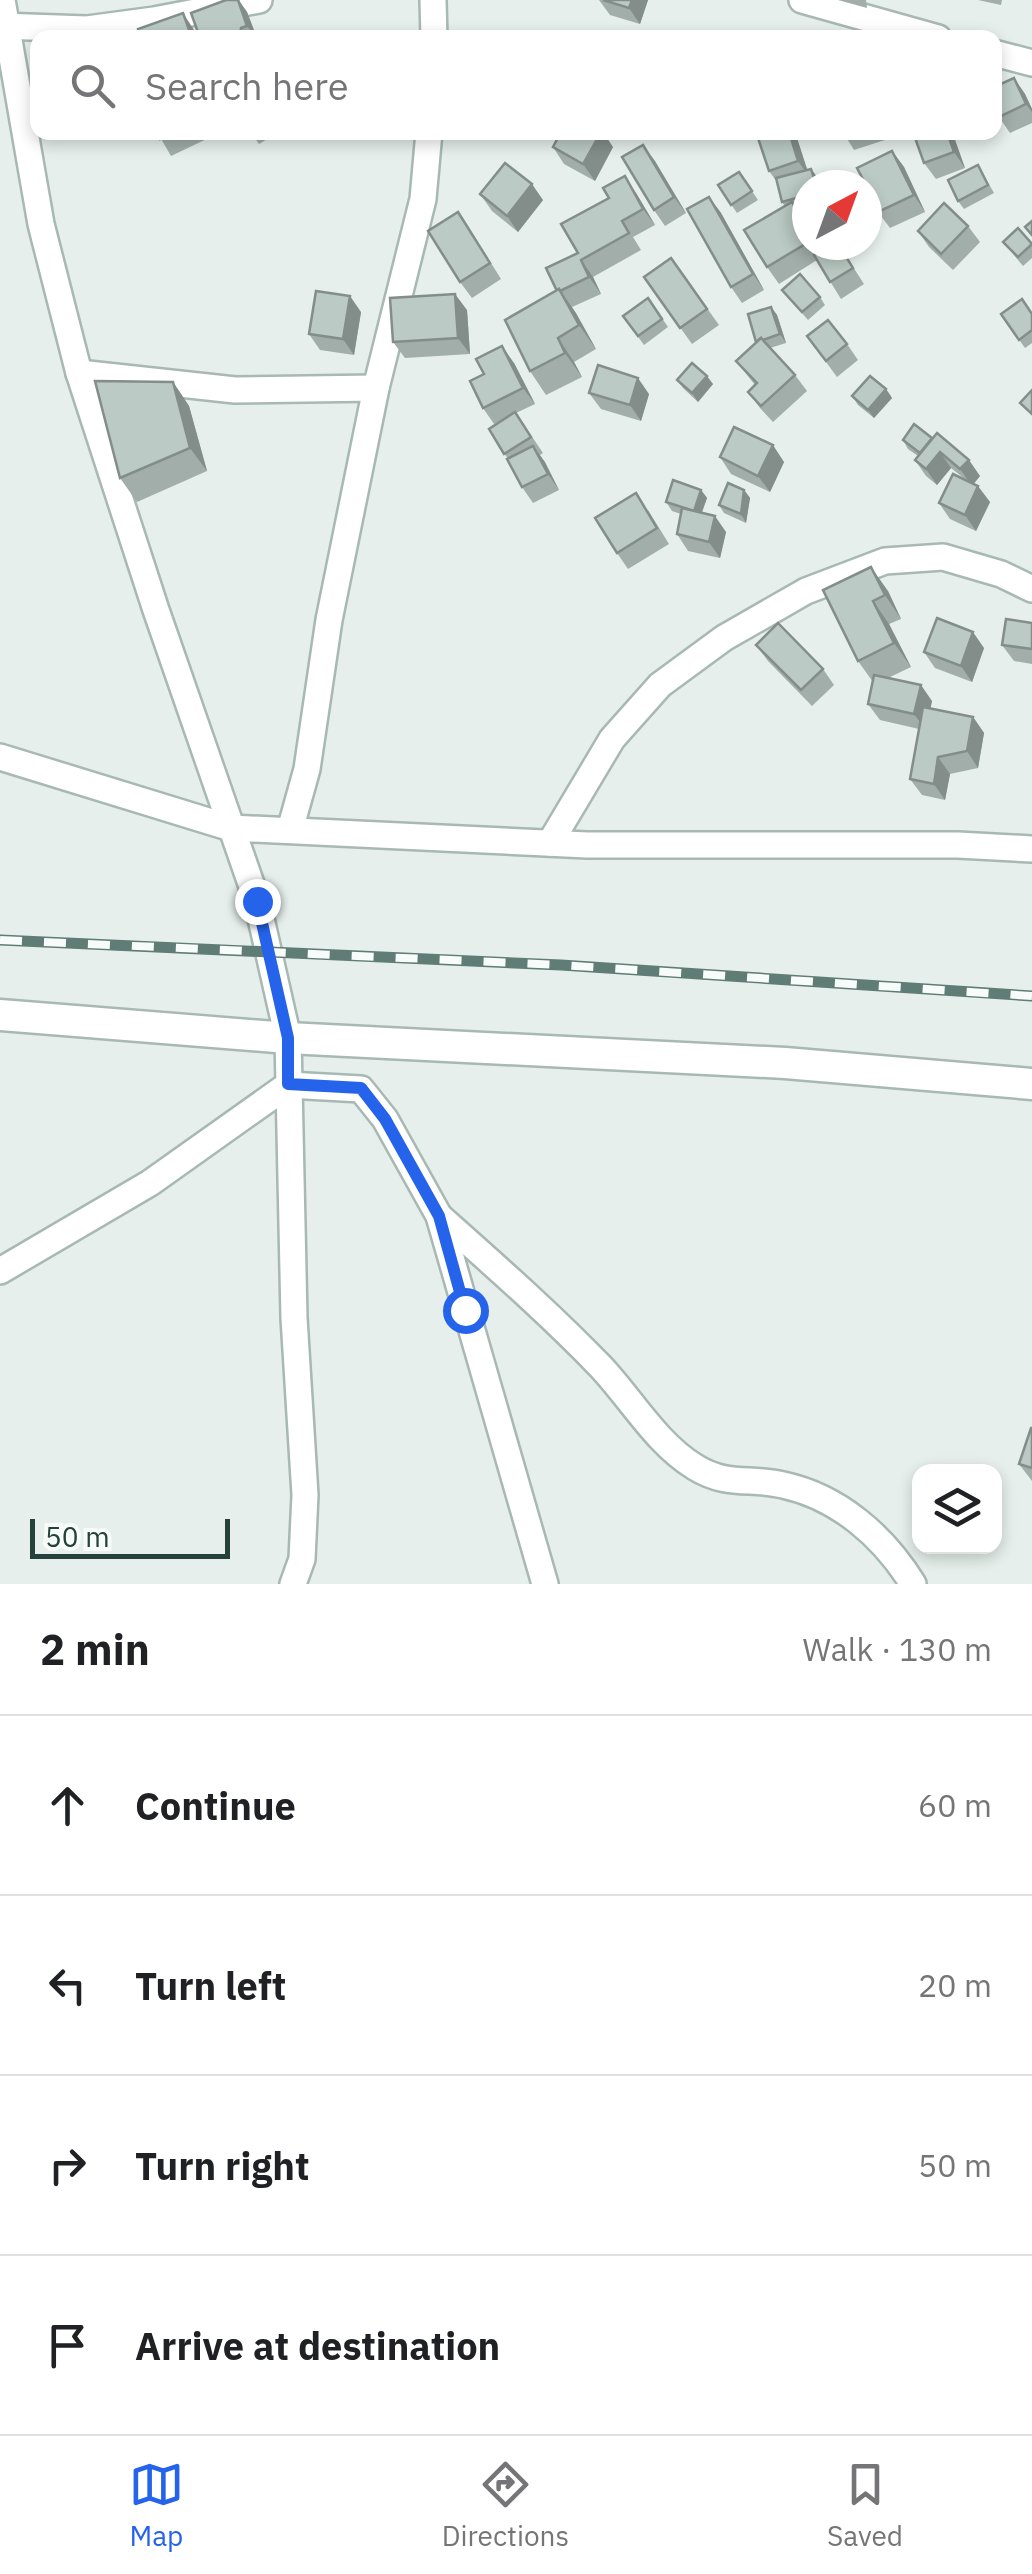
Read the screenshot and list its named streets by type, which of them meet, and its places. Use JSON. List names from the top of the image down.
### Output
{
  "scale_bar": "50 m",
  "north": "top right",
  "page": {
    "search": "Search here",
    "scale": "50 m",
    "heading": ["2 min", "Walk · 130 m"],
    "list": [
      ["Continue", "60 m"],
      ["Turn left", "20 m"],
      ["Turn right", "50 m"],
      "Arrive at destination"
    ],
    "nav": ["Map", "Directions", "Saved"]
  }
}
